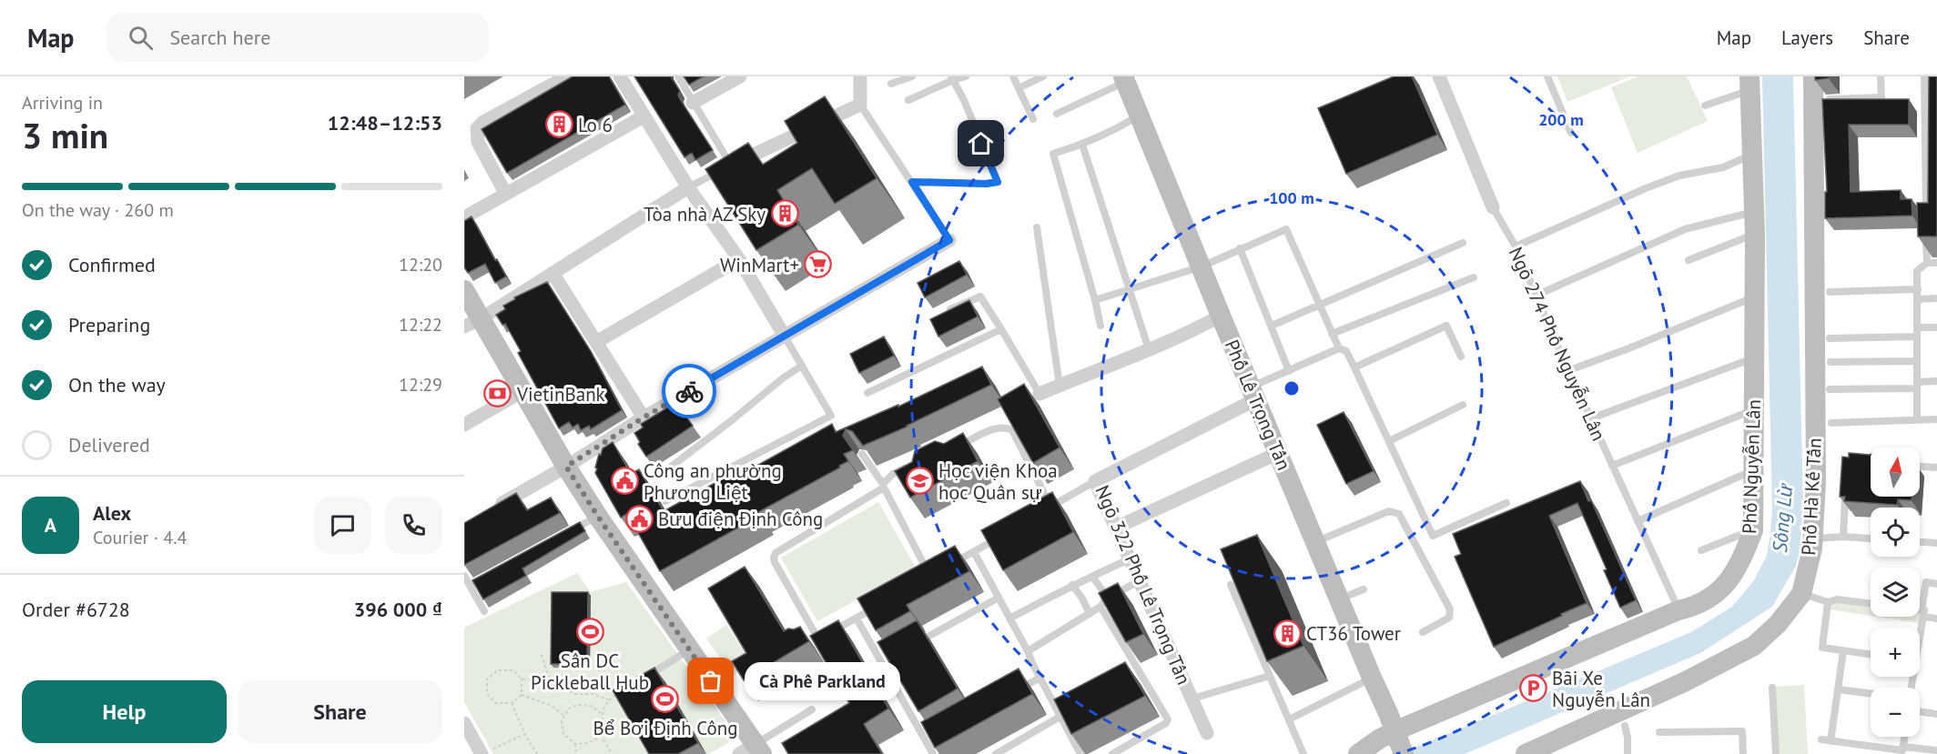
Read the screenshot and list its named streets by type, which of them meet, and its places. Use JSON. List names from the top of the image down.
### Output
{
  "streets": {
    "street": [
      "Ngõ 274 Phố Nguyễn Lân",
      "Phố Lê Trọng Tấn",
      "Phố Nguyễn Lân",
      "Phố Hà Kế Tấn",
      "Ngõ 322 Phố Lê Trọng Tấn"
    ]
  },
  "crossings": [
    ["Ngõ 274 Phố Nguyễn Lân", "Phố Nguyễn Lân"],
    ["Phố Lê Trọng Tấn", "Phố Nguyễn Lân"],
    ["Phố Lê Trọng Tấn", "Ngõ 322 Phố Lê Trọng Tấn"]
  ],
  "water": ["Sông Lừ"],
  "places": {
    "building": ["Lo 6", "Tòa nhà AZ Sky", "CT36 Tower"],
    "supermarket": ["WinMart+"],
    "bank": ["VietinBank"],
    "public building": ["Công an phường Phương Liệt", "Bưu điện Định Công"],
    "school or university": ["Học viện Khoa học Quân sự"],
    "sports": ["Sân DC Pickleball Hub", "Bể Bơi Định Công"],
    "other": ["Cà Phê Parkland"],
    "parking": ["Bãi Xe Nguyễn Lân"]
  },
  "north": "top",
  "page": {
    "header": "Map",
    "search": "Search here",
    "nav": ["Map", "Layers", "Share"],
    "heading": ["3 min", "Arriving in", "12:48–12:53"],
    "panel": [
      "Alex",
      "Courier · 4.4",
      "Order #6728",
      "396 000 ₫"
    ],
    "bar": "On the way · 260 m",
    "list": [
      ["Confirmed", "12:20"],
      ["Preparing", "12:22"],
      ["On the way", "12:29"],
      "Delivered"
    ],
    "map_buttons": ["+", "−"],
    "round": "A",
    "bubble": "Cà Phê Parkland",
    "buttons": ["Help", "Share"]
  },
  "rings": ["200 m", "100 m"]
}
